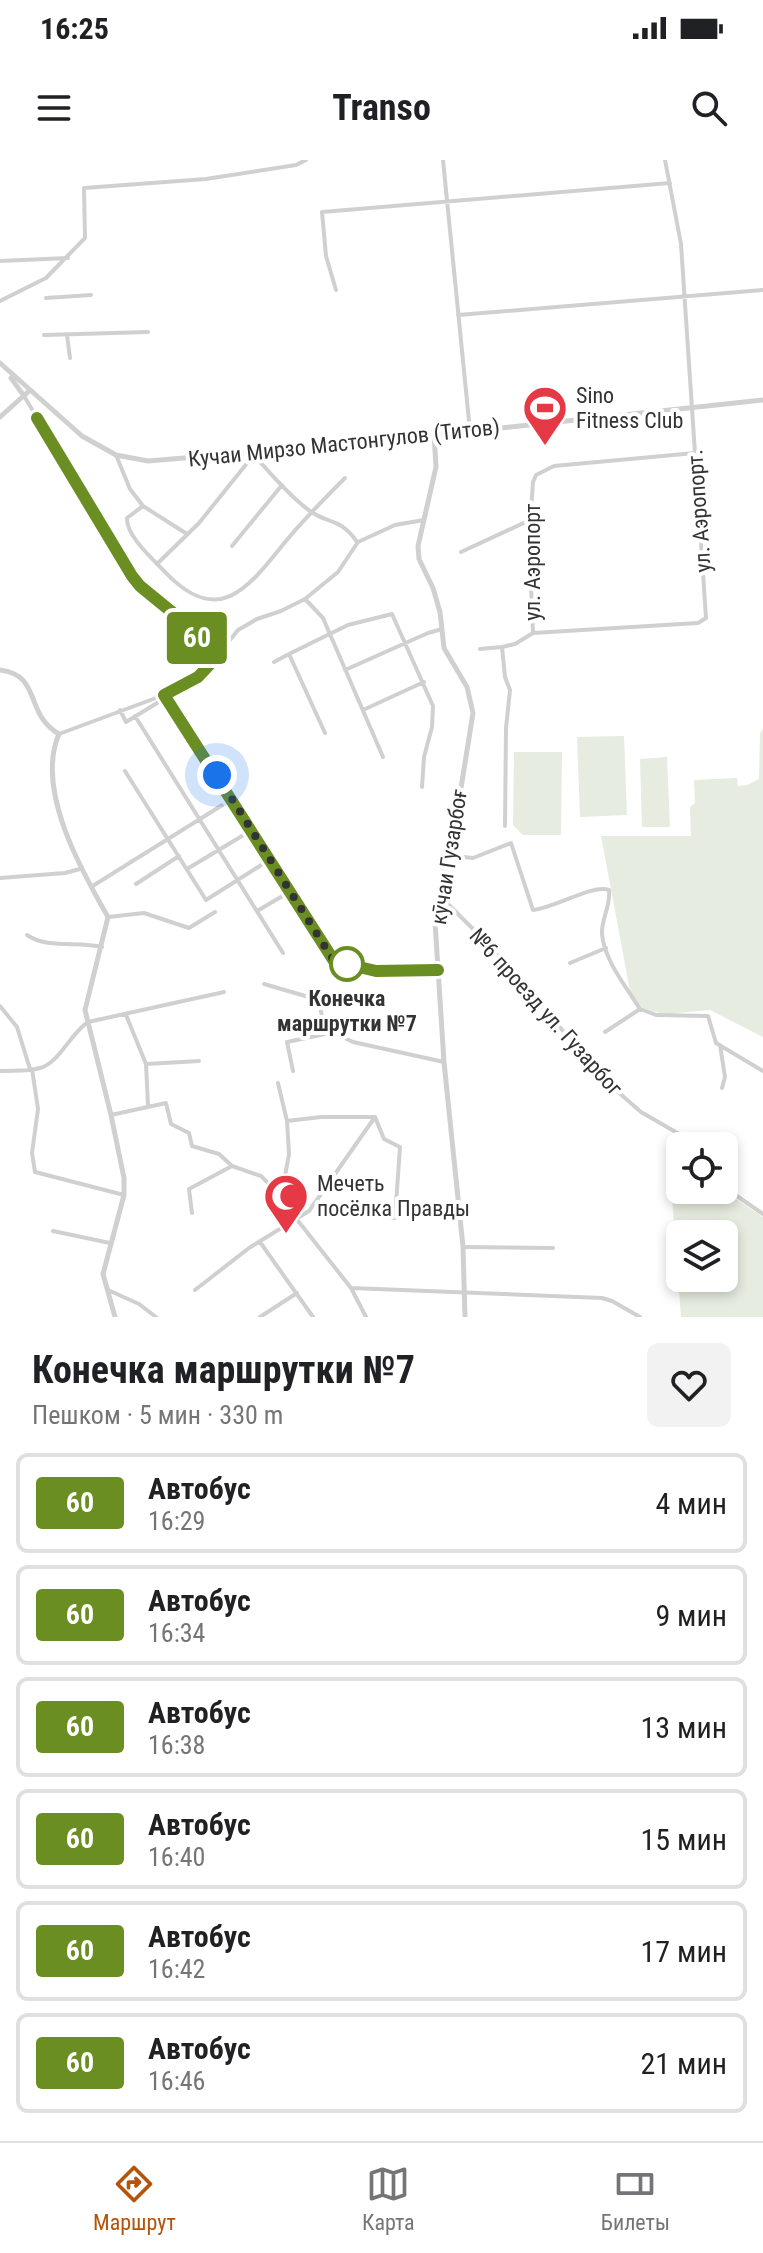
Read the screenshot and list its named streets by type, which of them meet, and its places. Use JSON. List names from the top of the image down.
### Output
{
  "streets": {
    "street": [
      "Кучаи Мирзо Мастонгулов (Титов)",
      "ул. Аэропорт.",
      "ул. Аэропорт",
      "кӯчаи Гузарбоғ",
      "№6 проезд ул. Гузарбог"
    ]
  },
  "crossings": [
    ["Кучаи Мирзо Мастонгулов (Титов)", "ул. Аэропорт."],
    ["Кучаи Мирзо Мастонгулов (Титов)", "кӯчаи Гузарбоғ"],
    ["ул. Аэропорт.", "ул. Аэропорт"],
    ["кӯчаи Гузарбоғ", "№6 проезд ул. Гузарбог"]
  ],
  "places": {
    "sports": ["Sino Fitness Club"],
    "other": ["Конечка маршрутки №7"],
    "mosque": ["Мечеть посёлка Правды"]
  },
  "lines": ["bus line 60"],
  "page": {
    "status": "16:25",
    "header": "Transo",
    "on_map": "60",
    "heading": ["Конечка маршрутки №7", "Пешком · 5 мин · 330 m"],
    "list": [
      {
        "mark": "60",
        "name": "Автобус",
        "note": "16:29",
        "value": "4 мин"
      },
      {
        "mark": "60",
        "name": "Автобус",
        "note": "16:34",
        "value": "9 мин"
      },
      {
        "mark": "60",
        "name": "Автобус",
        "note": "16:38",
        "value": "13 мин"
      },
      {
        "mark": "60",
        "name": "Автобус",
        "note": "16:40",
        "value": "15 мин"
      },
      {
        "mark": "60",
        "name": "Автобус",
        "note": "16:42",
        "value": "17 мин"
      },
      {
        "mark": "60",
        "name": "Автобус",
        "note": "16:46",
        "value": "21 мин"
      }
    ],
    "tabs": ["Маршрут", "Карта", "Билеты"]
  }
}
